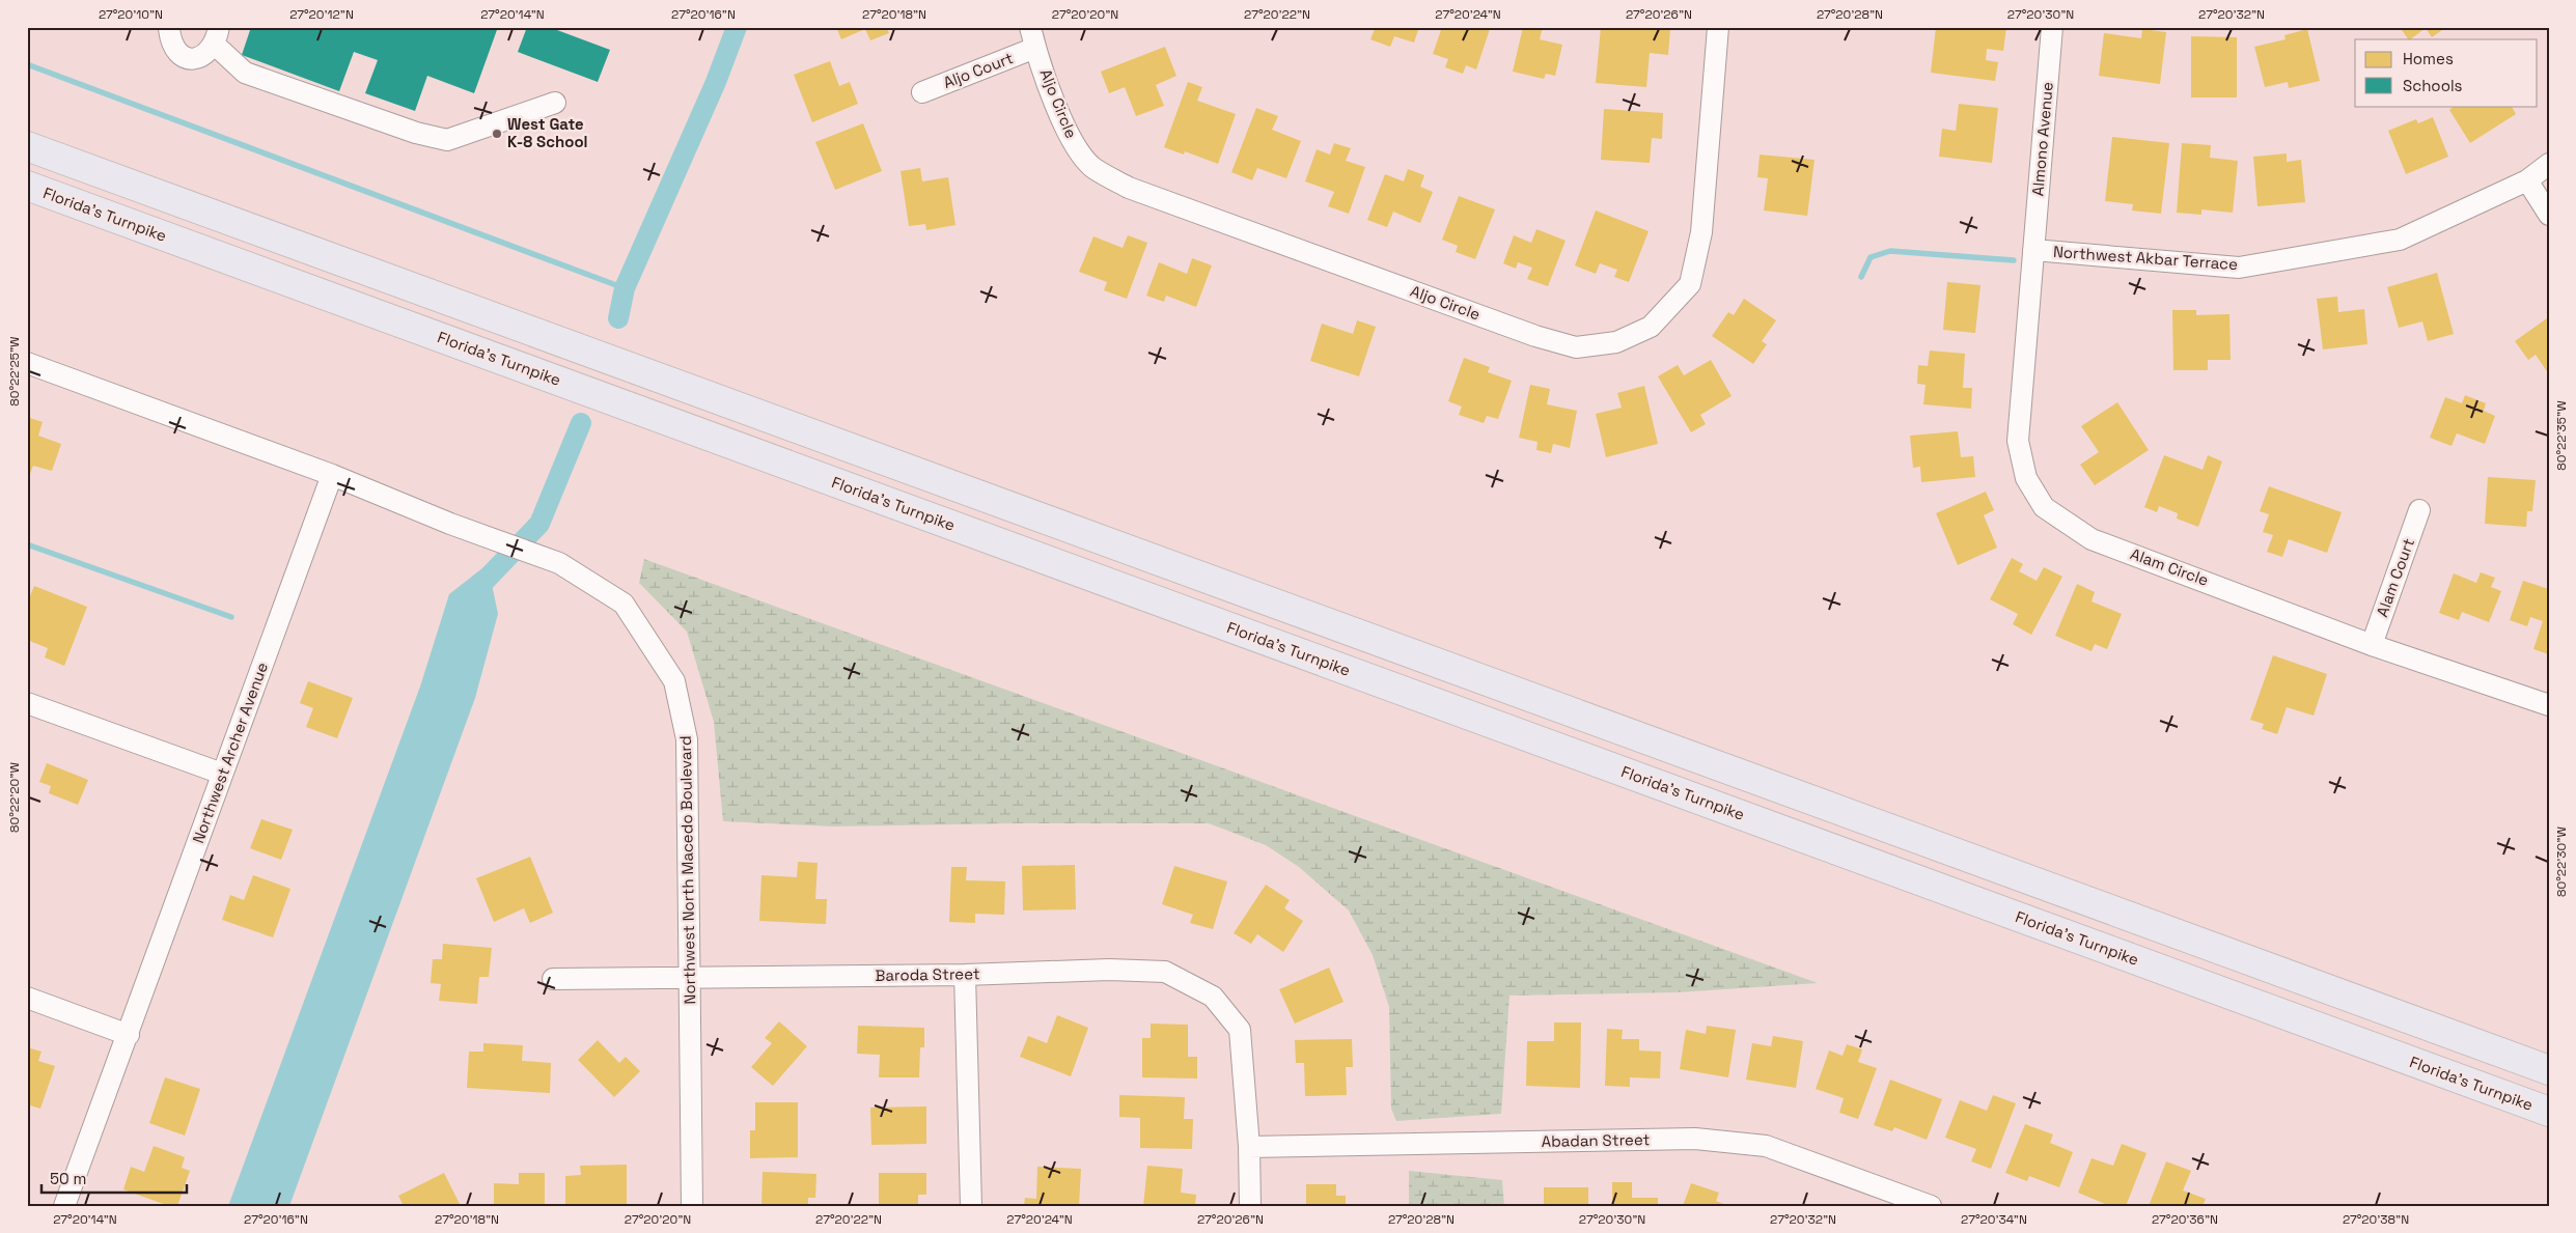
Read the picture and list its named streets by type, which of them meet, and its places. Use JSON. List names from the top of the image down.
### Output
{
  "streets": {
    "highway": ["Florida's Turnpike"],
    "street": [
      "Aljo Court",
      "Aljo Circle",
      "Almono Avenue",
      "Northwest Akbar Terrace",
      "Alam Circle",
      "Alam Court",
      "Northwest Archer Avenue",
      "Northwest North Macedo Boulevard",
      "Baroda Street",
      "Abadan Street"
    ]
  },
  "crossings": [
    ["Aljo Court", "Aljo Circle"],
    ["Almono Avenue", "Northwest Akbar Terrace"],
    ["Almono Avenue", "Alam Circle"],
    ["Northwest Akbar Terrace", "Alam Circle"],
    ["Alam Circle", "Alam Court"],
    ["Northwest Archer Avenue", "Northwest North Macedo Boulevard"],
    ["Northwest North Macedo Boulevard", "Baroda Street"],
    ["Baroda Street", "Abadan Street"]
  ],
  "places": ["West Gate K-8 School"],
  "legend": ["Homes", "Schools"],
  "scale_bar": "50 m",
  "coordinates": [
    "27°20'10\"N",
    "27°20'12\"N",
    "27°20'14\"N",
    "27°20'16\"N",
    "27°20'18\"N",
    "27°20'20\"N",
    "27°20'22\"N",
    "27°20'24\"N",
    "27°20'26\"N",
    "27°20'28\"N",
    "27°20'30\"N",
    "27°20'32\"N",
    "80°22'25\"W",
    "80°22'35\"W",
    "80°22'20\"W",
    "80°22'30\"W",
    "27°20'34\"N",
    "27°20'36\"N",
    "27°20'38\"N"
  ]
}
